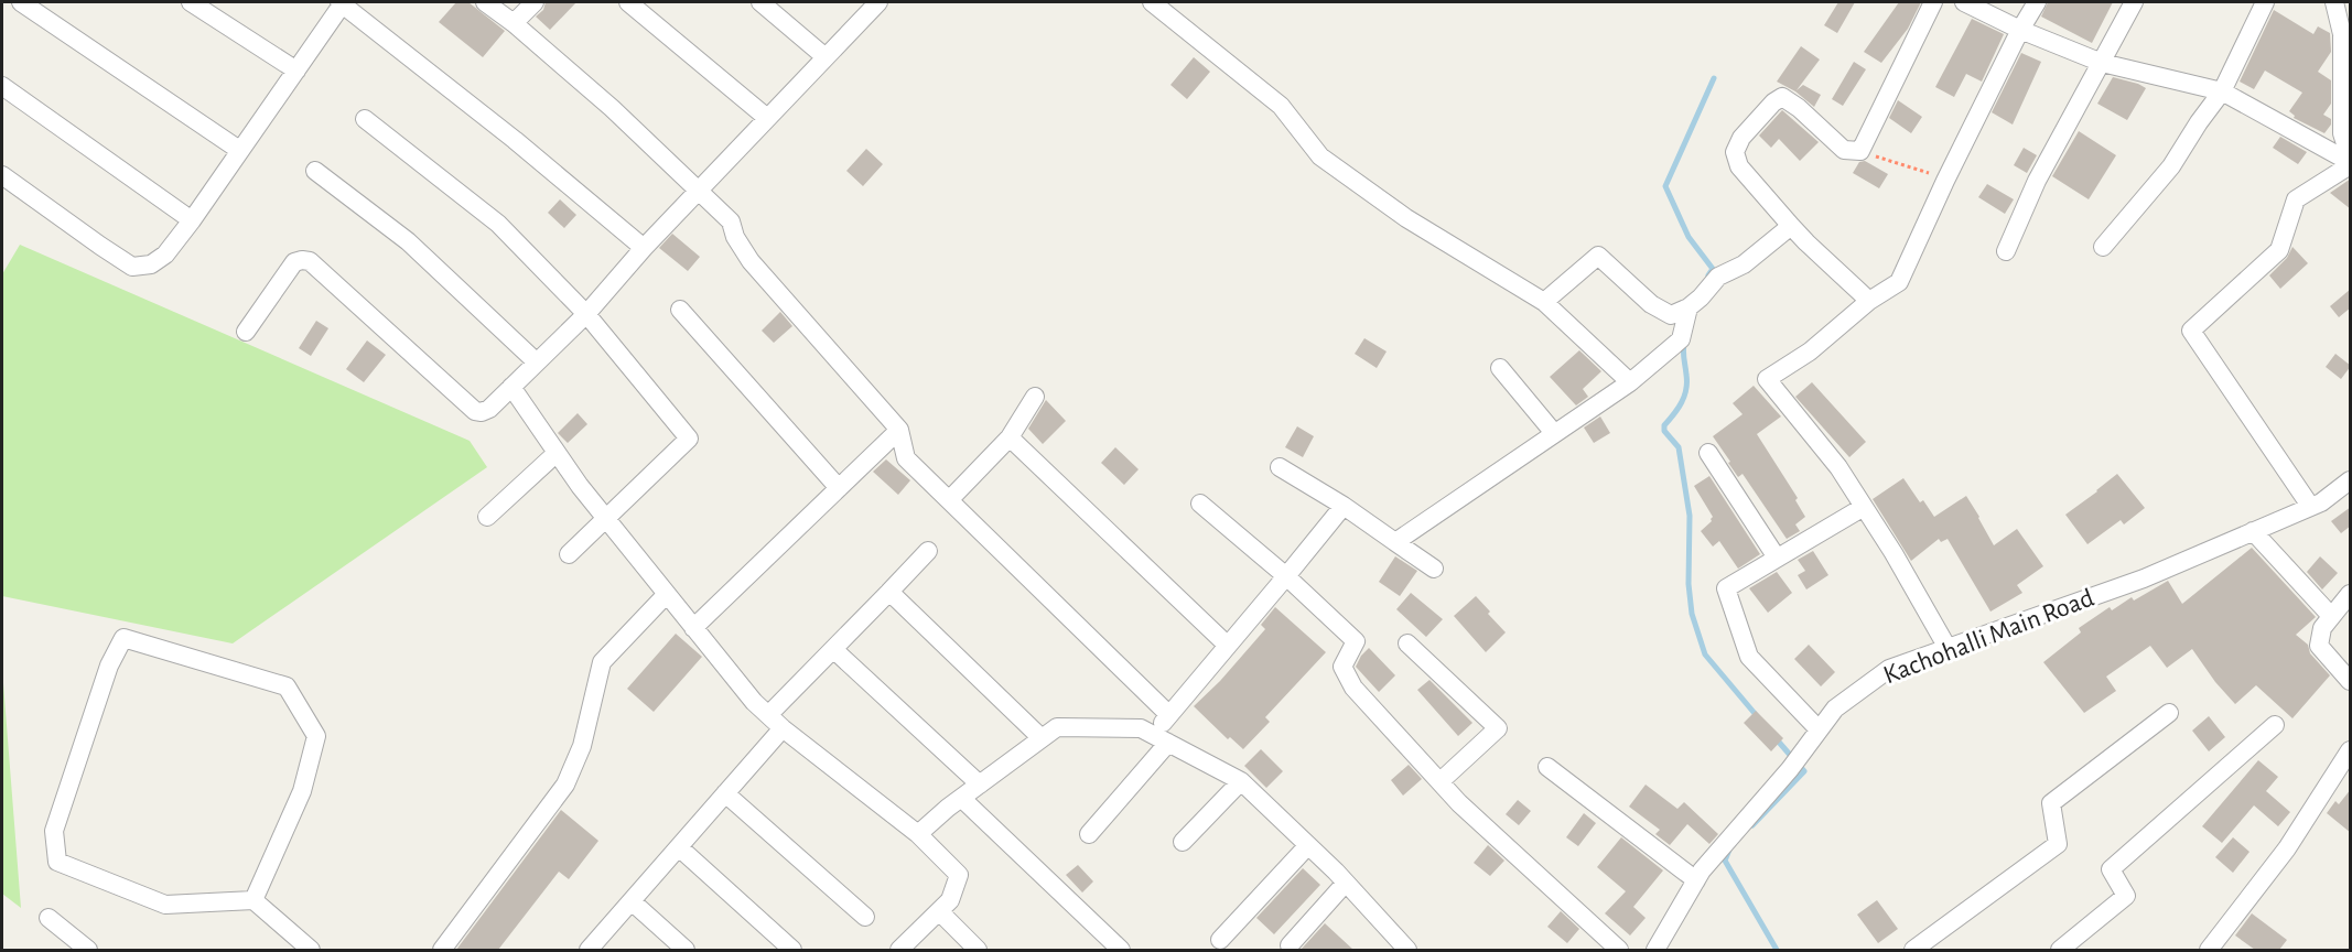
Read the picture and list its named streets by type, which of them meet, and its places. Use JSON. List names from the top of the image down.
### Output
{
  "streets": {
    "street": ["Kachohalli Main Road"]
  }
}
